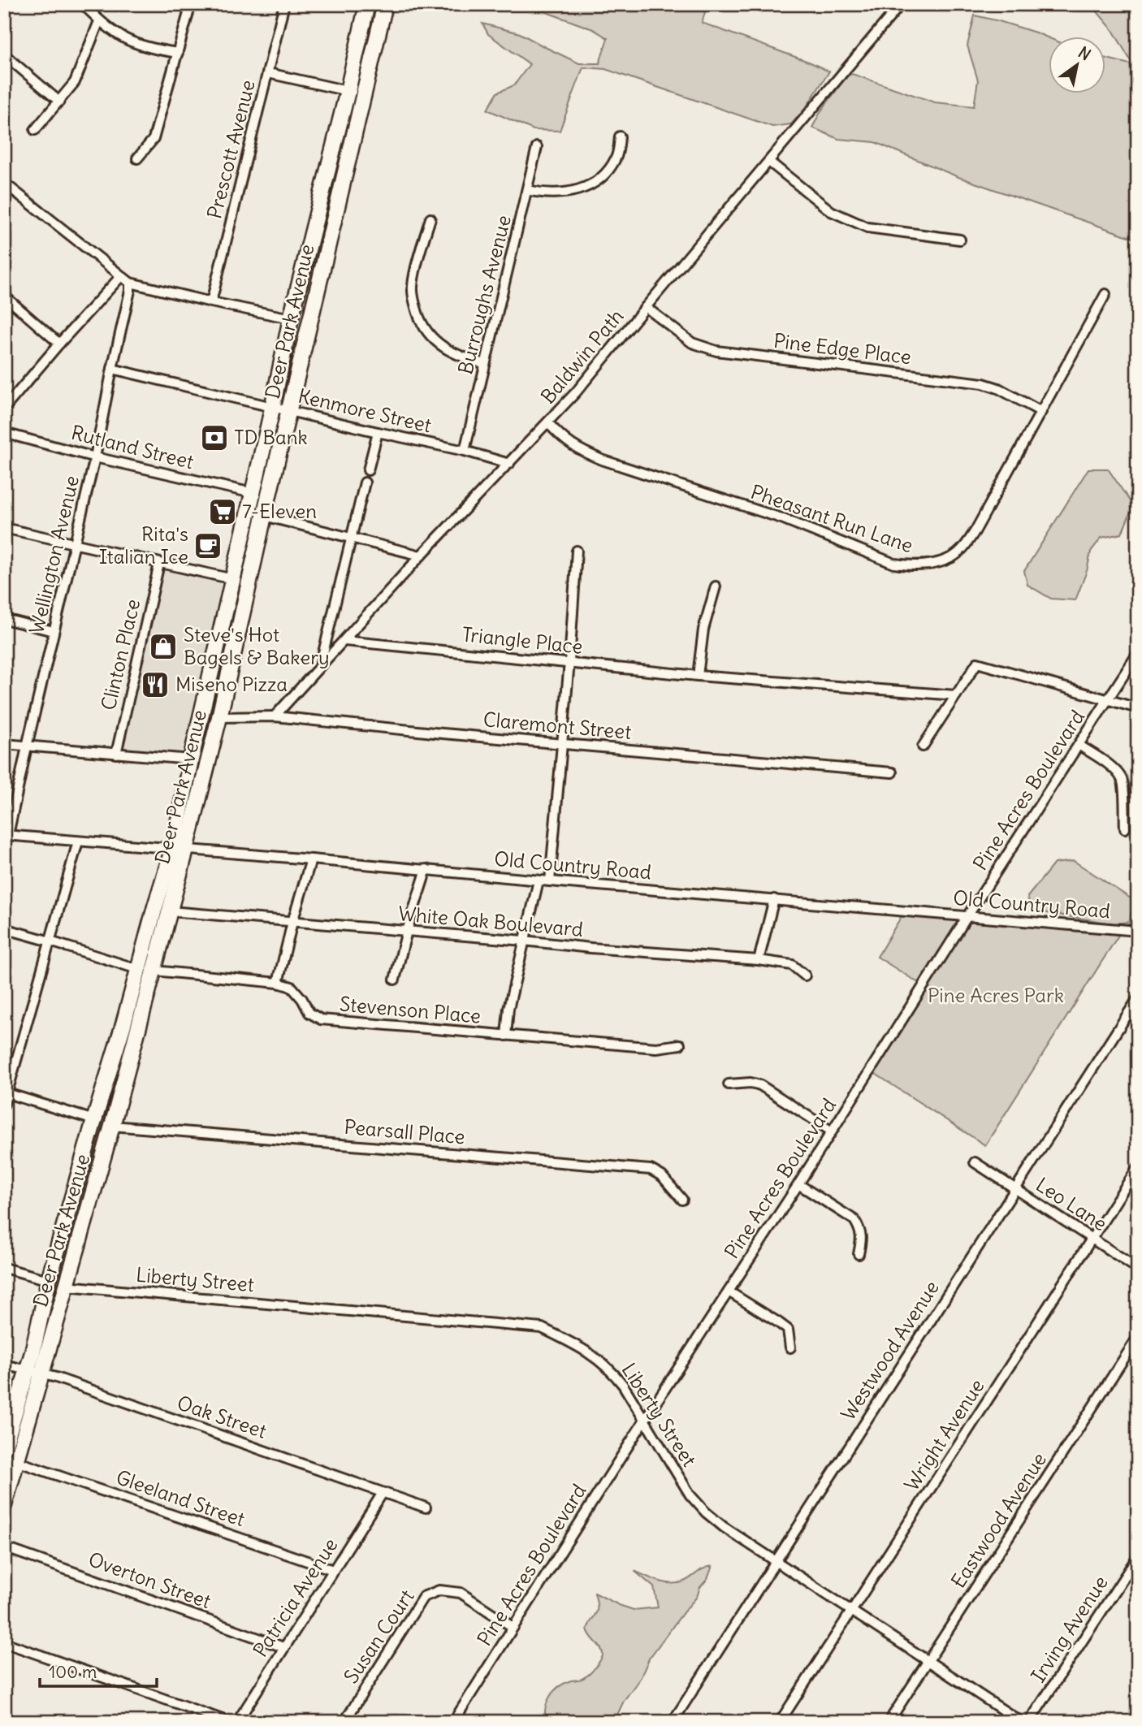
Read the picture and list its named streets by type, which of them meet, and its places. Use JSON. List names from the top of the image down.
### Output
{
  "streets": {
    "main road": ["Deer Park Avenue"],
    "street": [
      "Prescott Avenue",
      "Burroughs Avenue",
      "Pine Edge Place",
      "Baldwin Path",
      "Kenmore Street",
      "Rutland Street",
      "Pheasant Run Lane",
      "Wellington Avenue",
      "Triangle Place",
      "Clinton Place",
      "Claremont Street",
      "Pine Acres Boulevard",
      "Old Country Road",
      "White Oak Boulevard",
      "Stevenson Place",
      "Pearsall Place",
      "Leo Lane",
      "Liberty Street",
      "Westwood Avenue",
      "Oak Street",
      "Wright Avenue",
      "Gleeland Street",
      "Eastwood Avenue",
      "Overton Street",
      "Patricia Avenue",
      "Irving Avenue",
      "Susan Court"
    ]
  },
  "crossings": [
    ["Burroughs Avenue", "Kenmore Street"],
    ["Deer Park Avenue", "Kenmore Street"],
    ["Deer Park Avenue", "Rutland Street"],
    ["Deer Park Avenue", "Claremont Street"],
    ["Deer Park Avenue", "Old Country Road"],
    ["Deer Park Avenue", "White Oak Boulevard"],
    ["Deer Park Avenue", "Stevenson Place"],
    ["Deer Park Avenue", "Pearsall Place"],
    ["Deer Park Avenue", "Liberty Street"],
    ["Deer Park Avenue", "Oak Street"],
    ["Deer Park Avenue", "Gleeland Street"],
    ["Pine Edge Place", "Baldwin Path"],
    ["Pine Edge Place", "Pheasant Run Lane"],
    ["Baldwin Path", "Kenmore Street"],
    ["Baldwin Path", "Pheasant Run Lane"],
    ["Baldwin Path", "Triangle Place"],
    ["Baldwin Path", "Claremont Street"],
    ["Kenmore Street", "Wellington Avenue"],
    ["Rutland Street", "Wellington Avenue"],
    ["Wellington Avenue", "Old Country Road"],
    ["Pine Acres Boulevard", "Old Country Road"],
    ["Pine Acres Boulevard", "Liberty Street"],
    ["Pine Acres Boulevard", "Susan Court"],
    ["Leo Lane", "Westwood Avenue"],
    ["Leo Lane", "Wright Avenue"],
    ["Liberty Street", "Westwood Avenue"],
    ["Liberty Street", "Wright Avenue"],
    ["Liberty Street", "Eastwood Avenue"],
    ["Oak Street", "Patricia Avenue"],
    ["Gleeland Street", "Patricia Avenue"],
    ["Overton Street", "Patricia Avenue"]
  ],
  "parks": ["Pine Acres Park"],
  "places": {
    "bank": ["TD Bank"],
    "supermarket": ["7-Eleven"],
    "cafe": ["Rita's Italian Ice"],
    "shop": ["Steve's Hot Bagels & Bakery"],
    "restaurant": ["Miseno Pizza"]
  },
  "scale_bar": "100 m",
  "north": "top right"
}
